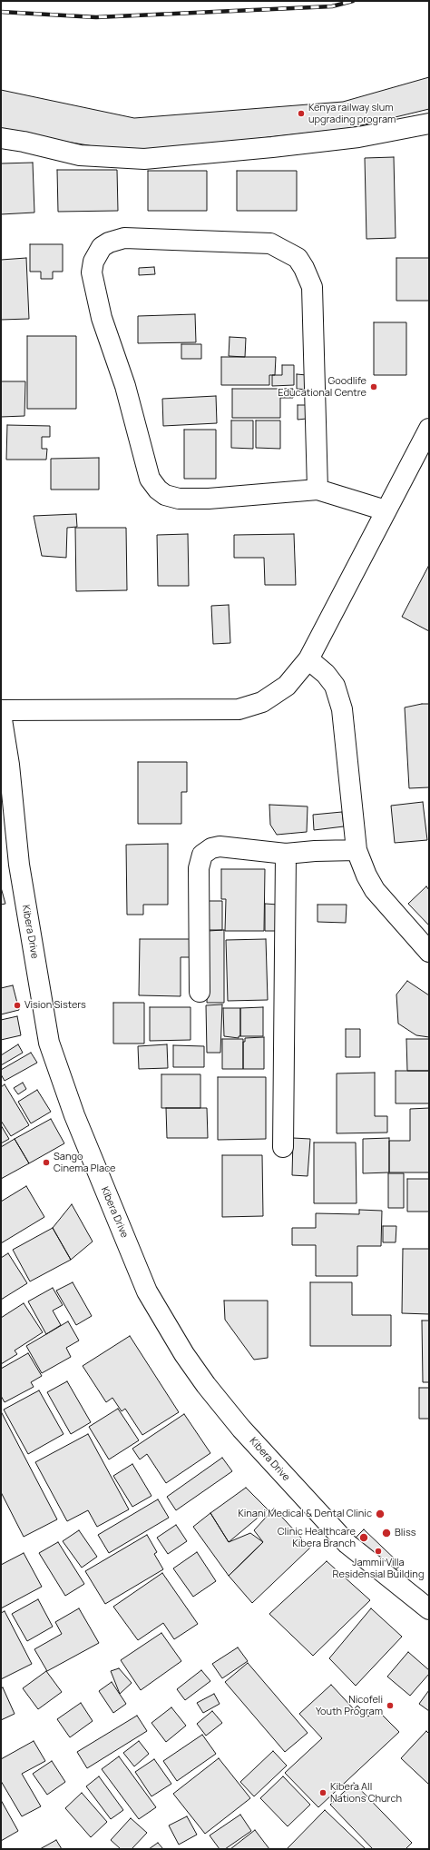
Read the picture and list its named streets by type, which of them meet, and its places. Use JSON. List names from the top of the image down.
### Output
{
  "streets": {
    "street": ["Kibera Drive"]
  },
  "places": [
    "Kenya railway slum upgrading program",
    "Goodlife Educational Centre",
    "Vision Sisters",
    "Sango Cinema Place",
    "Kinani Medical & Dental Clinic",
    "Bliss",
    "Clinic Healthcare Kibera Branch",
    "Jammii Villa Residensial Building",
    "Nicofeli Youth Program",
    "Kibera All Nations Church"
  ]
}
